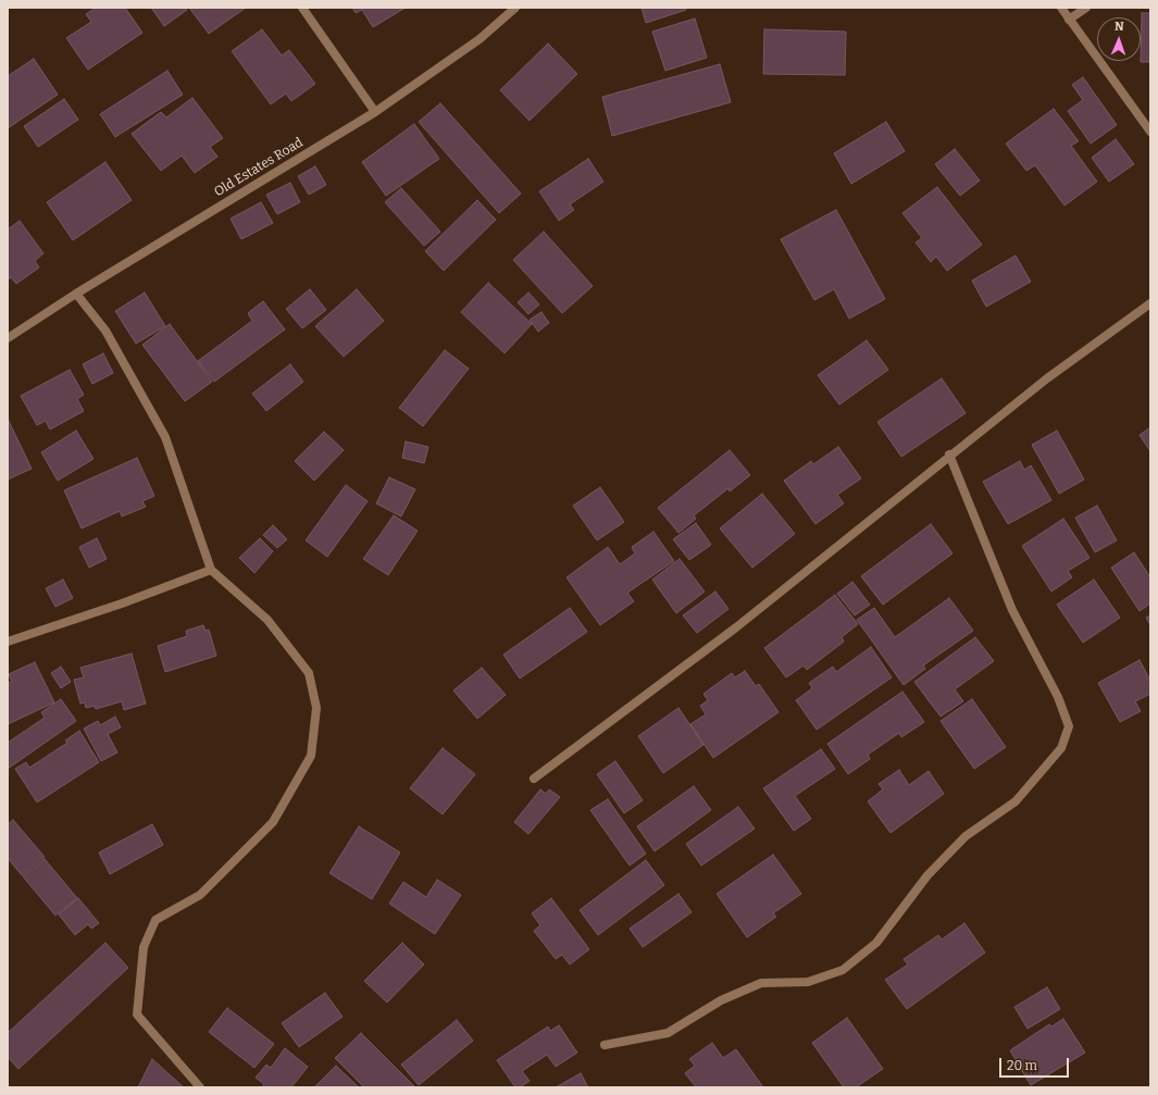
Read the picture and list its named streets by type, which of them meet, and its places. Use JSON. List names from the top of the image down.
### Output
{
  "streets": {
    "street": ["Old Estates Road"]
  },
  "scale_bar": "20 m",
  "north": "top"
}
